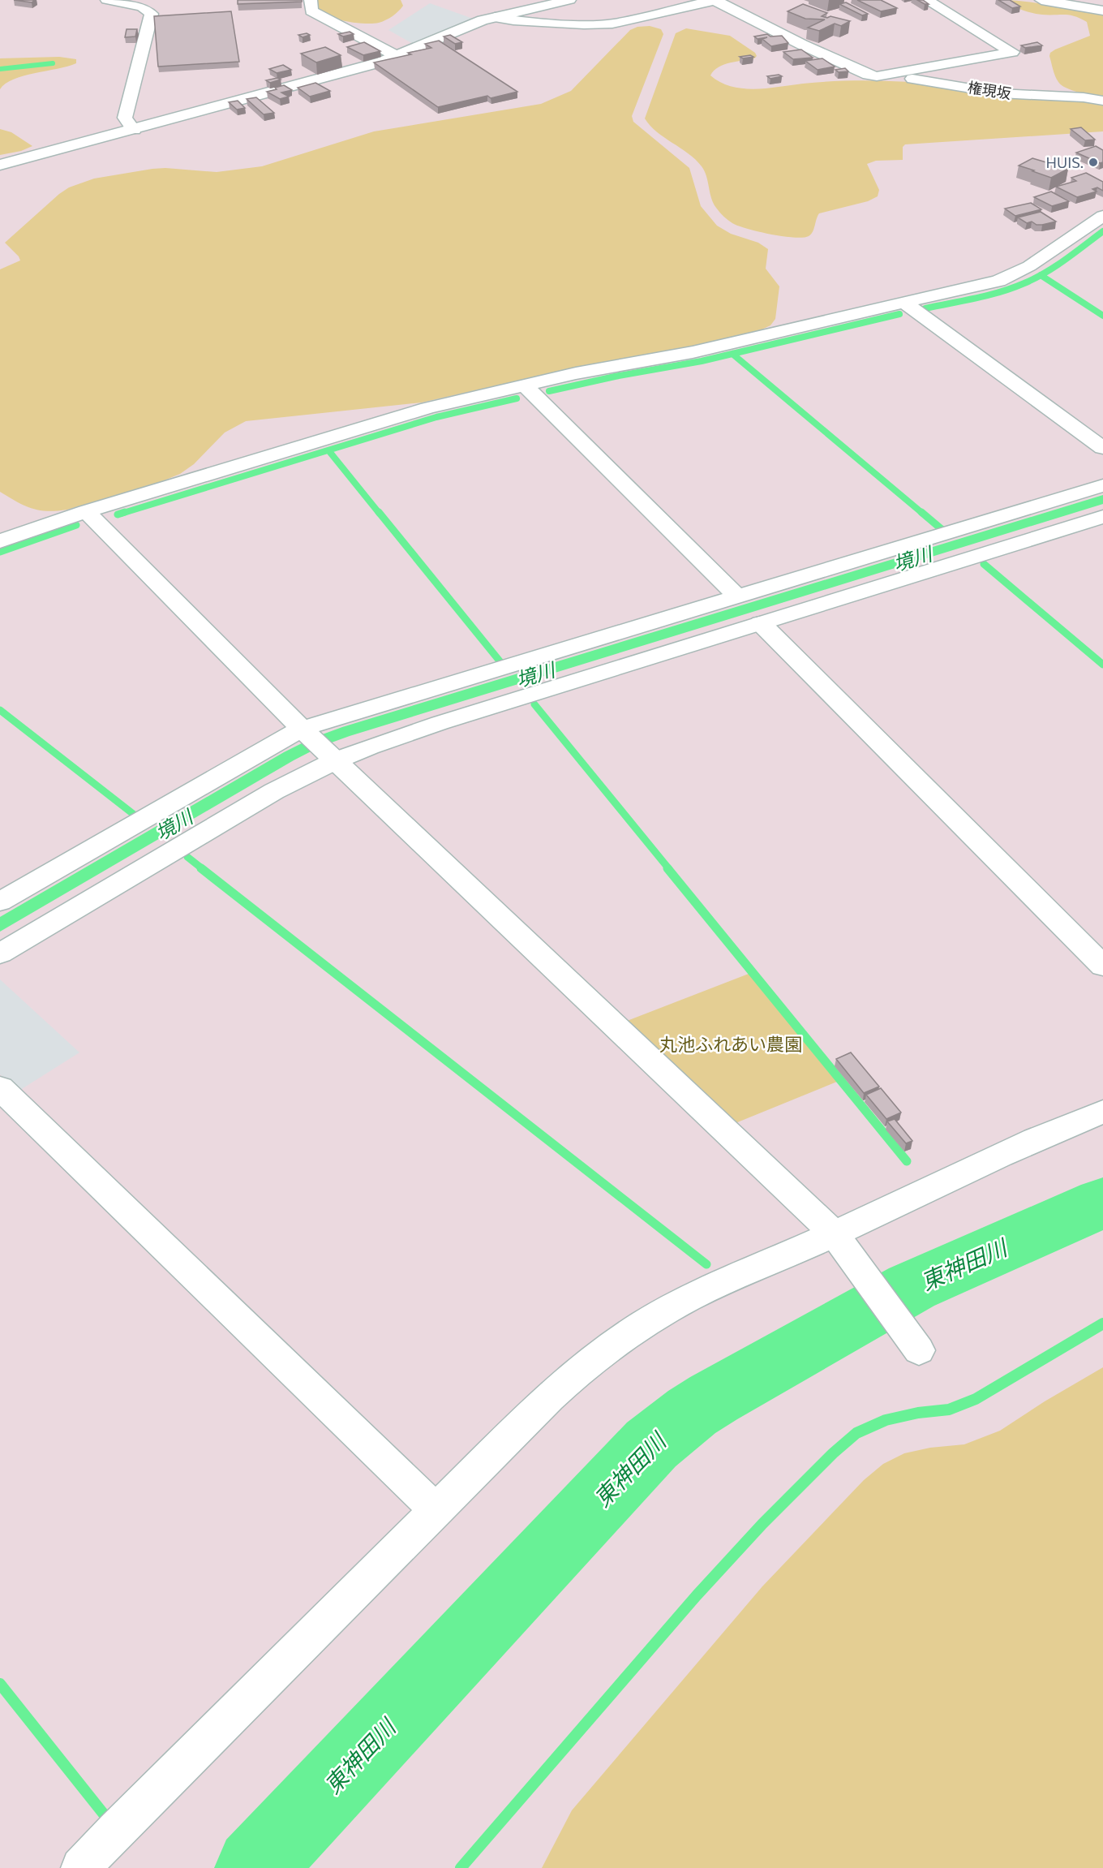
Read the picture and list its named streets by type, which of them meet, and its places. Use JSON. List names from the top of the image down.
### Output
{
  "streets": {
    "street": ["権現坂"]
  },
  "water": ["境川", "東神田川"],
  "parks": ["丸池ふれあい農園"],
  "places": ["HUIS."]
}
